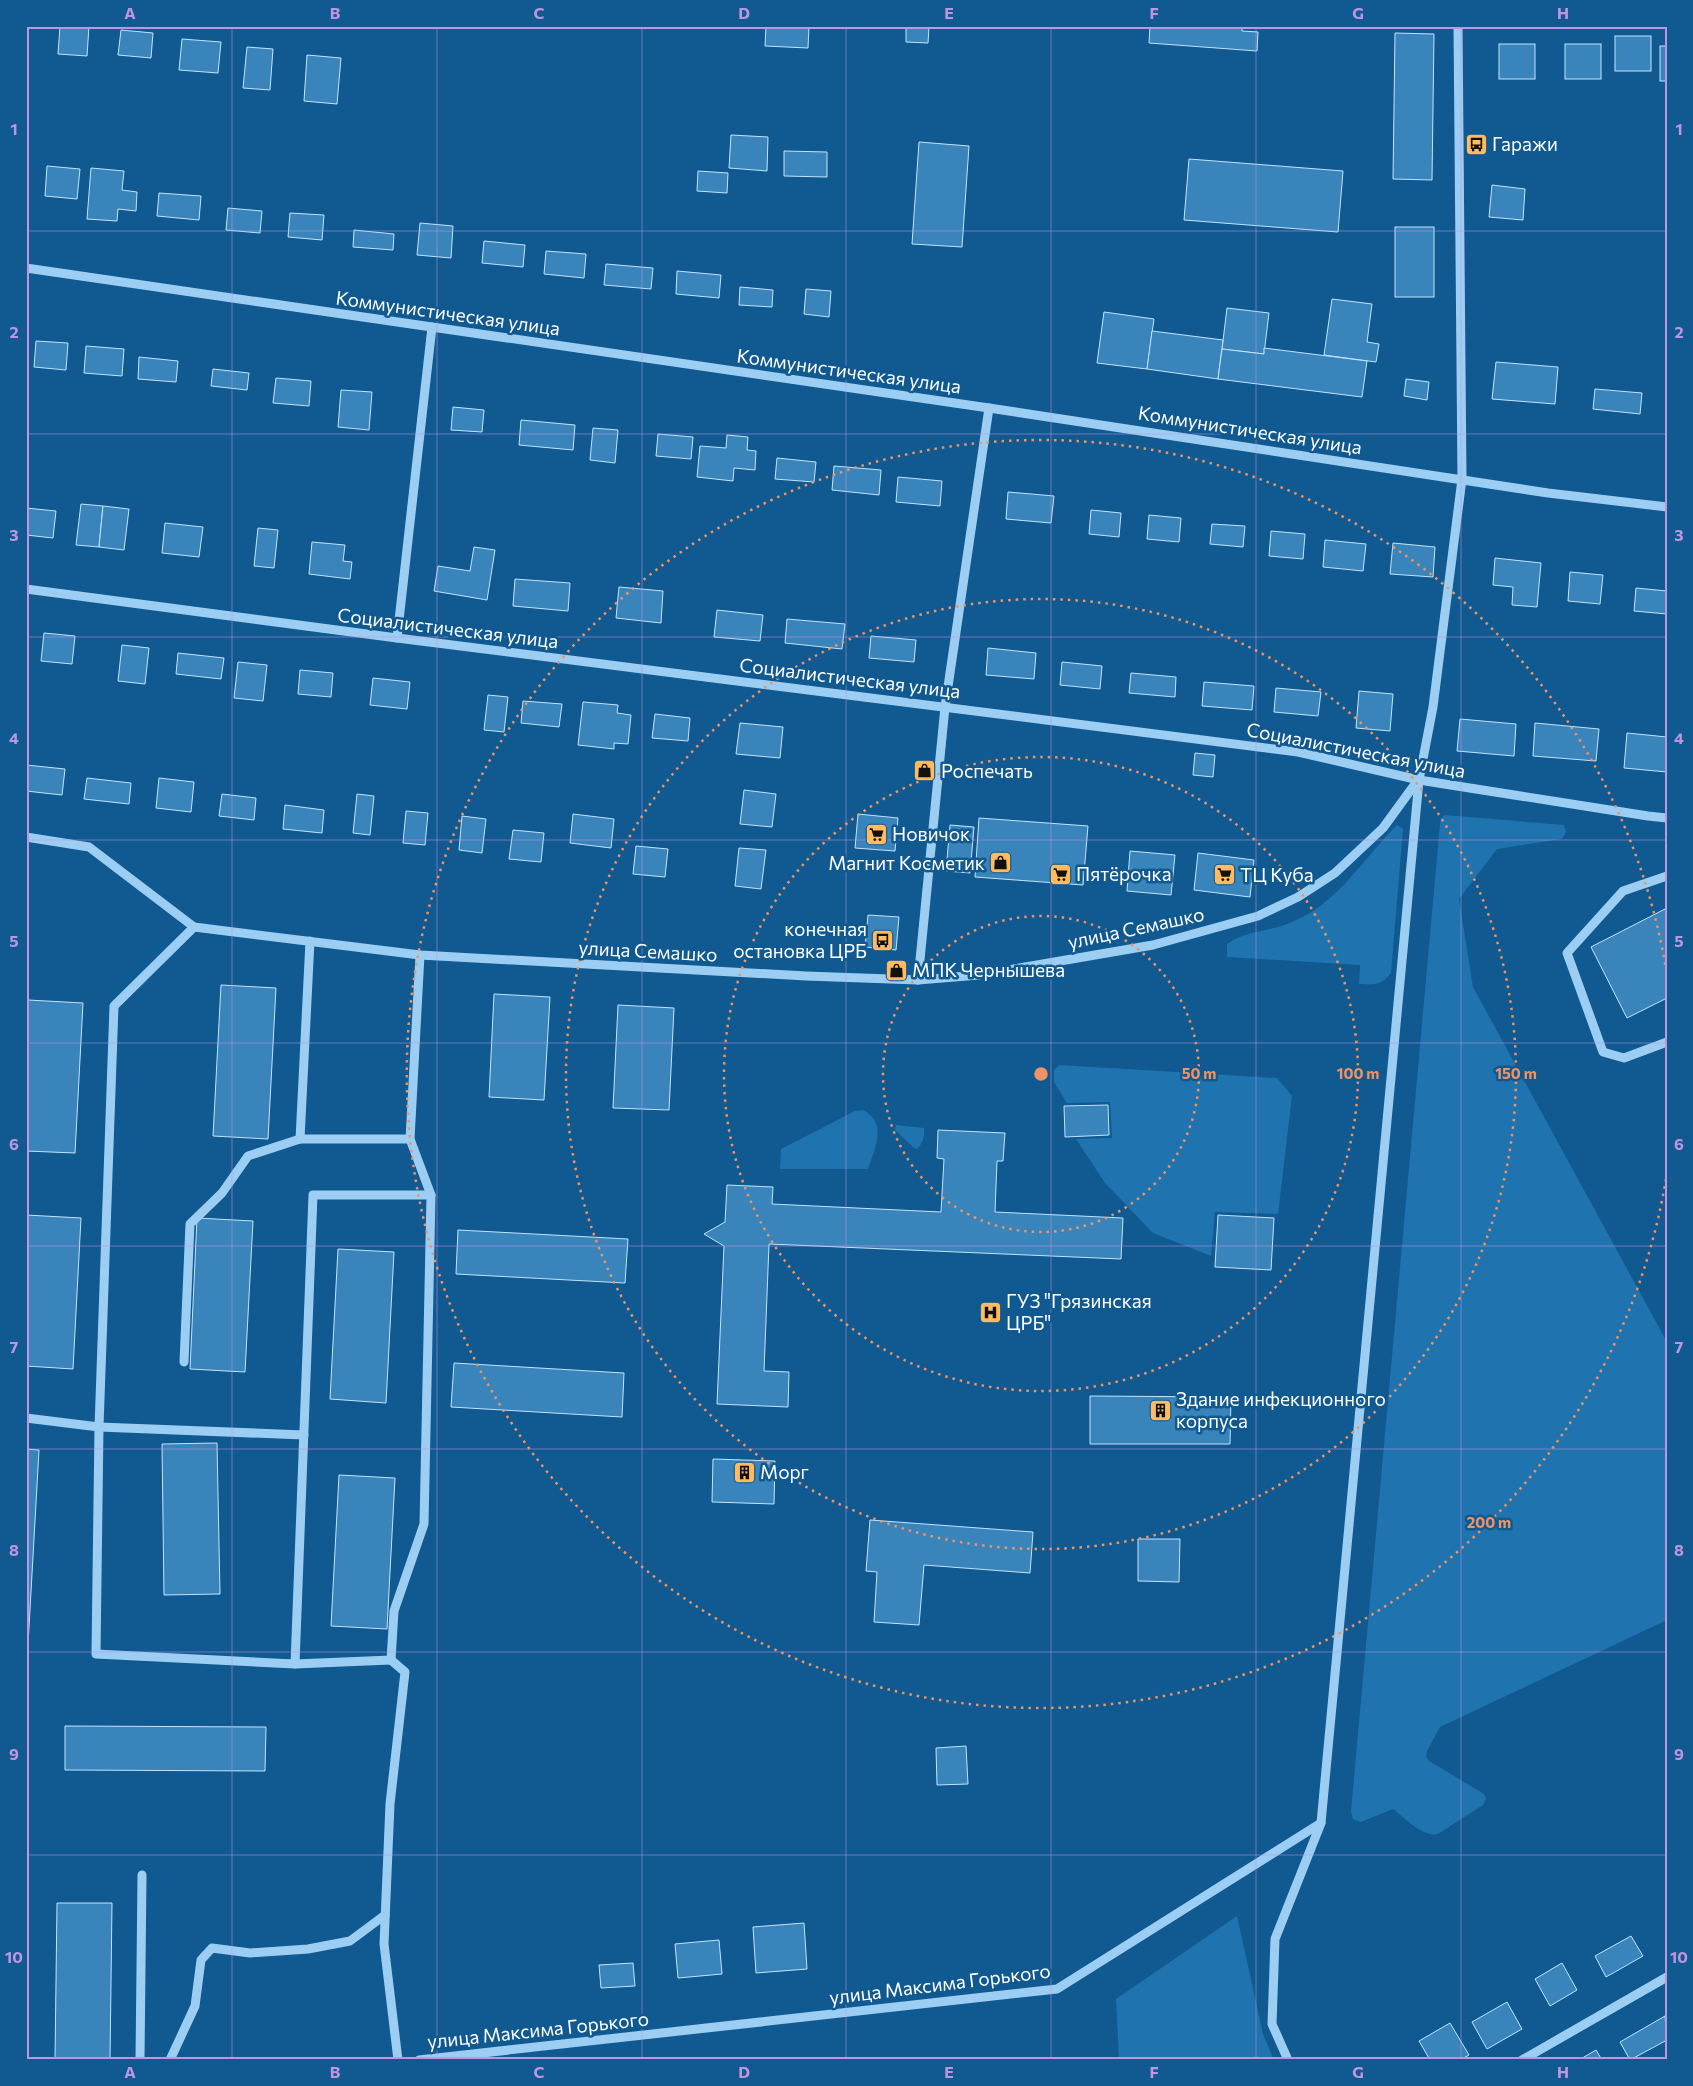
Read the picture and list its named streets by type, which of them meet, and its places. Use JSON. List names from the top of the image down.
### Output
{
  "streets": {
    "street": [
      "Коммунистическая улица",
      "Социалистическая улица",
      "улица Семашко",
      "улица Максима Горького"
    ]
  },
  "crossings": [
    ["Социалистическая улица", "улица Семашко"]
  ],
  "places": {
    "bus stop": ["Гаражи", "конечная остановка ЦРБ"],
    "shop": ["Роспечать", "Магнит Косметик", "МПК Чернышева"],
    "supermarket": ["Новичок", "Пятёрочка", "ТЦ Куба"],
    "hospital": ["ГУЗ \"Грязинская ЦРБ\""],
    "building": ["Здание инфекционного корпуса", "Морг"]
  },
  "grid": {
    "columns": [
      "A",
      "B",
      "C",
      "D",
      "E",
      "F",
      "G",
      "H"
    ],
    "rows": [
      "1",
      "2",
      "3",
      "4",
      "5",
      "6",
      "7",
      "8",
      "9",
      "10"
    ]
  },
  "rings": [
    "50 m",
    "100 m",
    "150 m",
    "200 m"
  ]
}
